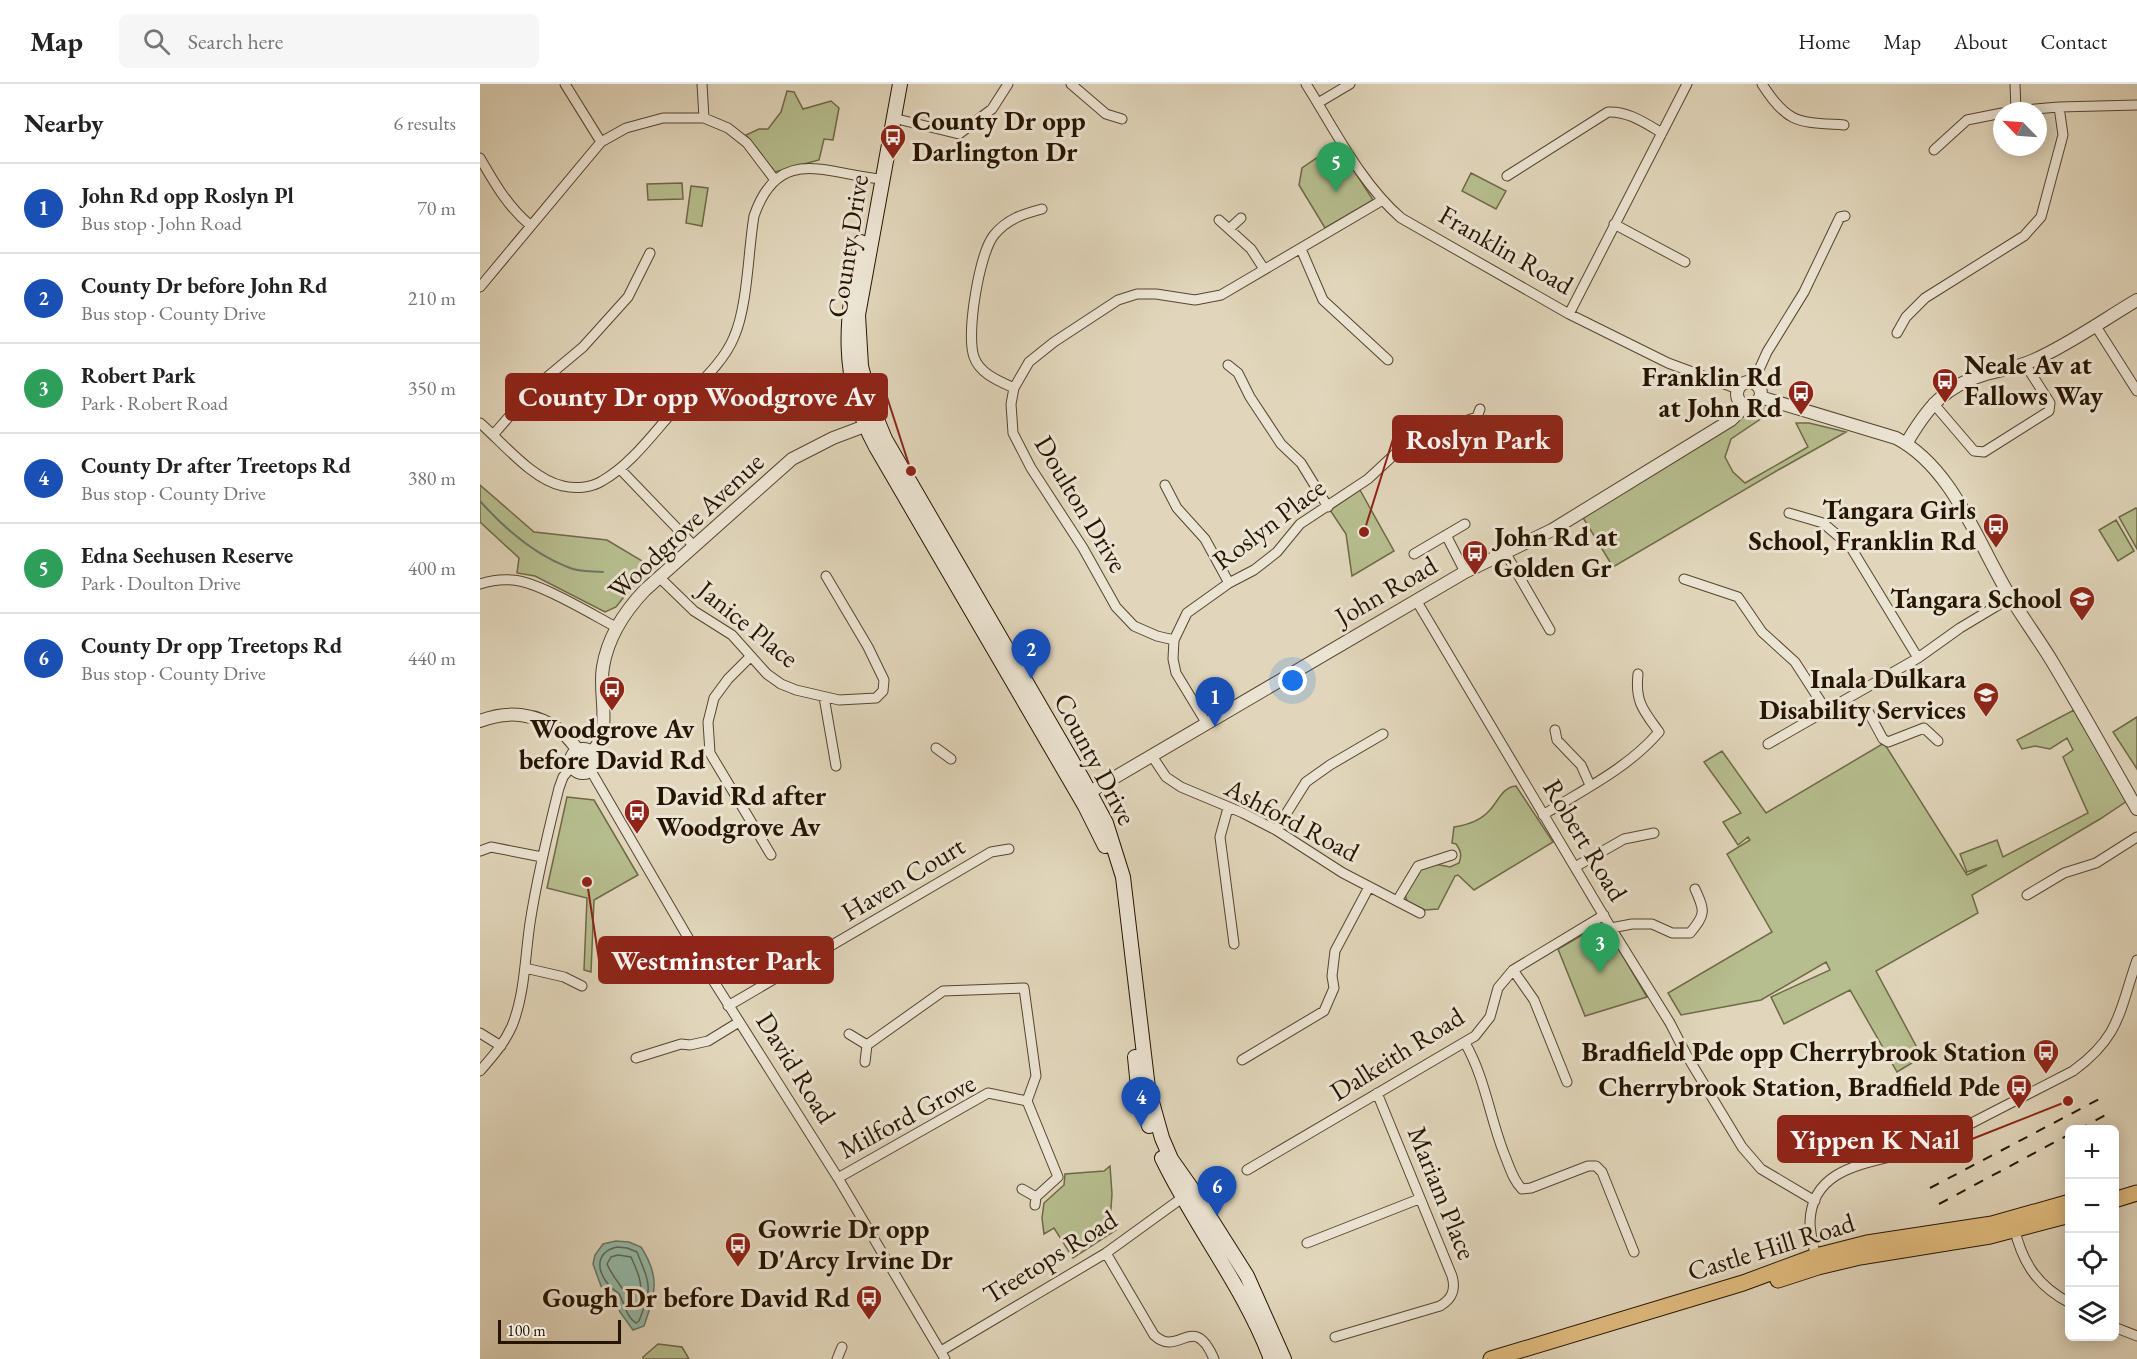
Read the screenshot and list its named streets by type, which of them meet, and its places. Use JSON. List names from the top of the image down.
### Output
{
  "streets": {
    "main road": ["County Drive", "Castle Hill Road"],
    "street": [
      "Franklin Road",
      "Doulton Drive",
      "Roslyn Place",
      "Woodgrove Avenue",
      "John Road",
      "Janice Place",
      "Ashford Road",
      "Robert Road",
      "Haven Court",
      "Dalkeith Road",
      "David Road",
      "Milford Grove",
      "Mariam Place",
      "Treetops Road"
    ]
  },
  "crossings": [
    ["County Drive", "Woodgrove Avenue"],
    ["County Drive", "John Road"],
    ["County Drive", "Treetops Road"],
    ["Franklin Road", "Doulton Drive"],
    ["Franklin Road", "John Road"],
    ["Doulton Drive", "Roslyn Place"],
    ["Woodgrove Avenue", "Janice Place"],
    ["Woodgrove Avenue", "David Road"],
    ["John Road", "Ashford Road"],
    ["John Road", "Robert Road"],
    ["Robert Road", "Dalkeith Road"],
    ["Haven Court", "David Road"],
    ["Dalkeith Road", "Mariam Place"],
    ["David Road", "Milford Grove"],
    ["David Road", "Treetops Road"]
  ],
  "places": {
    "bus stop": [
      "County Dr opp Darlington Dr",
      "Neale Av at Fallows Way",
      "Franklin Rd at John Rd",
      "Tangara Girls School, Franklin Rd",
      "John Rd at Golden Gr",
      "Woodgrove Av before David Rd",
      "David Rd after Woodgrove Av",
      "Bradfield Pde opp Cherrybrook Station",
      "Cherrybrook Station, Bradfield Pde",
      "Gowrie Dr opp D'Arcy Irvine Dr",
      "Gough Dr before David Rd"
    ],
    "other": [
      "County Dr opp Woodgrove Av",
      "Roslyn Park",
      "Westminster Park",
      "Yippen K Nail"
    ],
    "school or university": ["Tangara School", "Inala Dulkara Disability Services"]
  },
  "scale_bar": "100 m",
  "north": "top left",
  "page": {
    "header": "Map",
    "search": "Search here",
    "nav": [
      "Home",
      "Map",
      "About",
      "Contact"
    ],
    "heading": ["Nearby", "6 results"],
    "pins": [
      "5",
      "2",
      "1",
      "3",
      "4",
      "6"
    ],
    "list": [
      {
        "mark": "1",
        "name": "John Rd opp Roslyn Pl",
        "note": "Bus stop · John Road",
        "value": "70 m"
      },
      {
        "mark": "2",
        "name": "County Dr before John Rd",
        "note": "Bus stop · County Drive",
        "value": "210 m"
      },
      {
        "mark": "3",
        "name": "Robert Park",
        "note": "Park · Robert Road",
        "value": "350 m"
      },
      {
        "mark": "4",
        "name": "County Dr after Treetops Rd",
        "note": "Bus stop · County Drive",
        "value": "380 m"
      },
      {
        "mark": "5",
        "name": "Edna Seehusen Reserve",
        "note": "Park · Doulton Drive",
        "value": "400 m"
      },
      {
        "mark": "6",
        "name": "County Dr opp Treetops Rd",
        "note": "Bus stop · County Drive",
        "value": "440 m"
      }
    ],
    "map_buttons": ["+", "−"],
    "scale": "100 m"
  }
}
